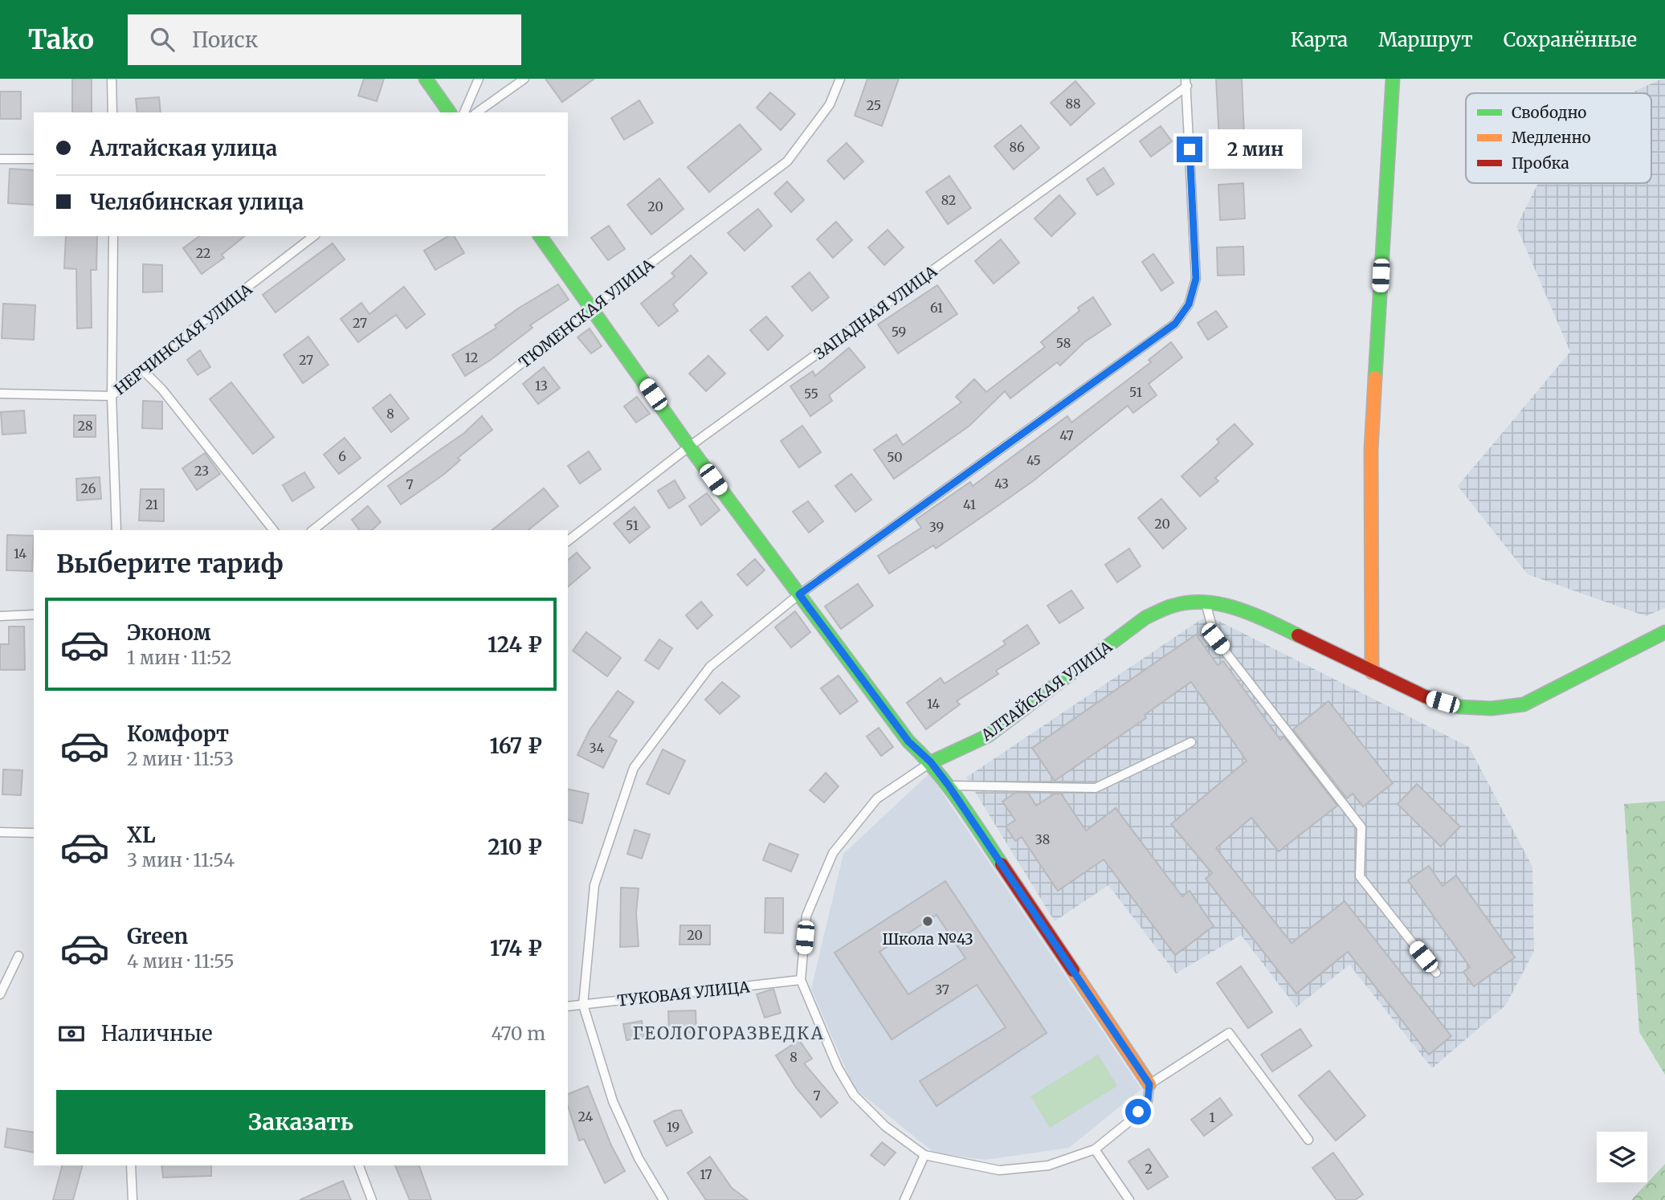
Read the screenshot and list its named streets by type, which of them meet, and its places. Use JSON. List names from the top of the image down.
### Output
{
  "streets": {
    "street": ["АЛТАЙСКАЯ УЛИЦА"],
    "lane": [
      "ЗАПАДНАЯ УЛИЦА",
      "ТЮМЕНСКАЯ УЛИЦА",
      "НЕРЧИНСКАЯ УЛИЦА",
      "ТУКОВАЯ УЛИЦА"
    ]
  },
  "crossings": [
    ["АЛТАЙСКАЯ УЛИЦА", "ТУКОВАЯ УЛИЦА"]
  ],
  "districts": ["ГЕОЛОГОРАЗВЕДКА"],
  "places": ["Школа №43"],
  "house_numbers": [
    "88",
    "25",
    "86",
    "82",
    "20",
    "22",
    "61",
    "27",
    "59",
    "58",
    "12",
    "27",
    "13",
    "51",
    "55",
    "8",
    "28",
    "47",
    "6",
    "50",
    "45",
    "23",
    "43",
    "7",
    "26",
    "21",
    "41",
    "20",
    "51",
    "39",
    "14",
    "14",
    "34",
    "38",
    "20",
    "37",
    "8",
    "7",
    "24",
    "1",
    "19",
    "2",
    "17"
  ],
  "legend": ["Свободно", "Медленно", "Пробка"],
  "page": {
    "header": "Tako",
    "search": "Поиск",
    "nav": ["Карта", "Маршрут", "Сохранённые"],
    "banner": ["Алтайская улица", "Челябинская улица"],
    "bubble": "2 мин",
    "heading": "Выберите тариф",
    "list": [
      {
        "name": "Эконом",
        "note": "1 мин · 11:52",
        "value": "124 ₽"
      },
      {
        "name": "Комфорт",
        "note": "2 мин · 11:53",
        "value": "167 ₽"
      },
      {
        "name": "XL",
        "note": "3 мин · 11:54",
        "value": "210 ₽"
      },
      {
        "name": "Green",
        "note": "4 мин · 11:55",
        "value": "174 ₽"
      }
    ],
    "pay": ["Наличные", "470 m"],
    "buttons": "Заказать"
  }
}
